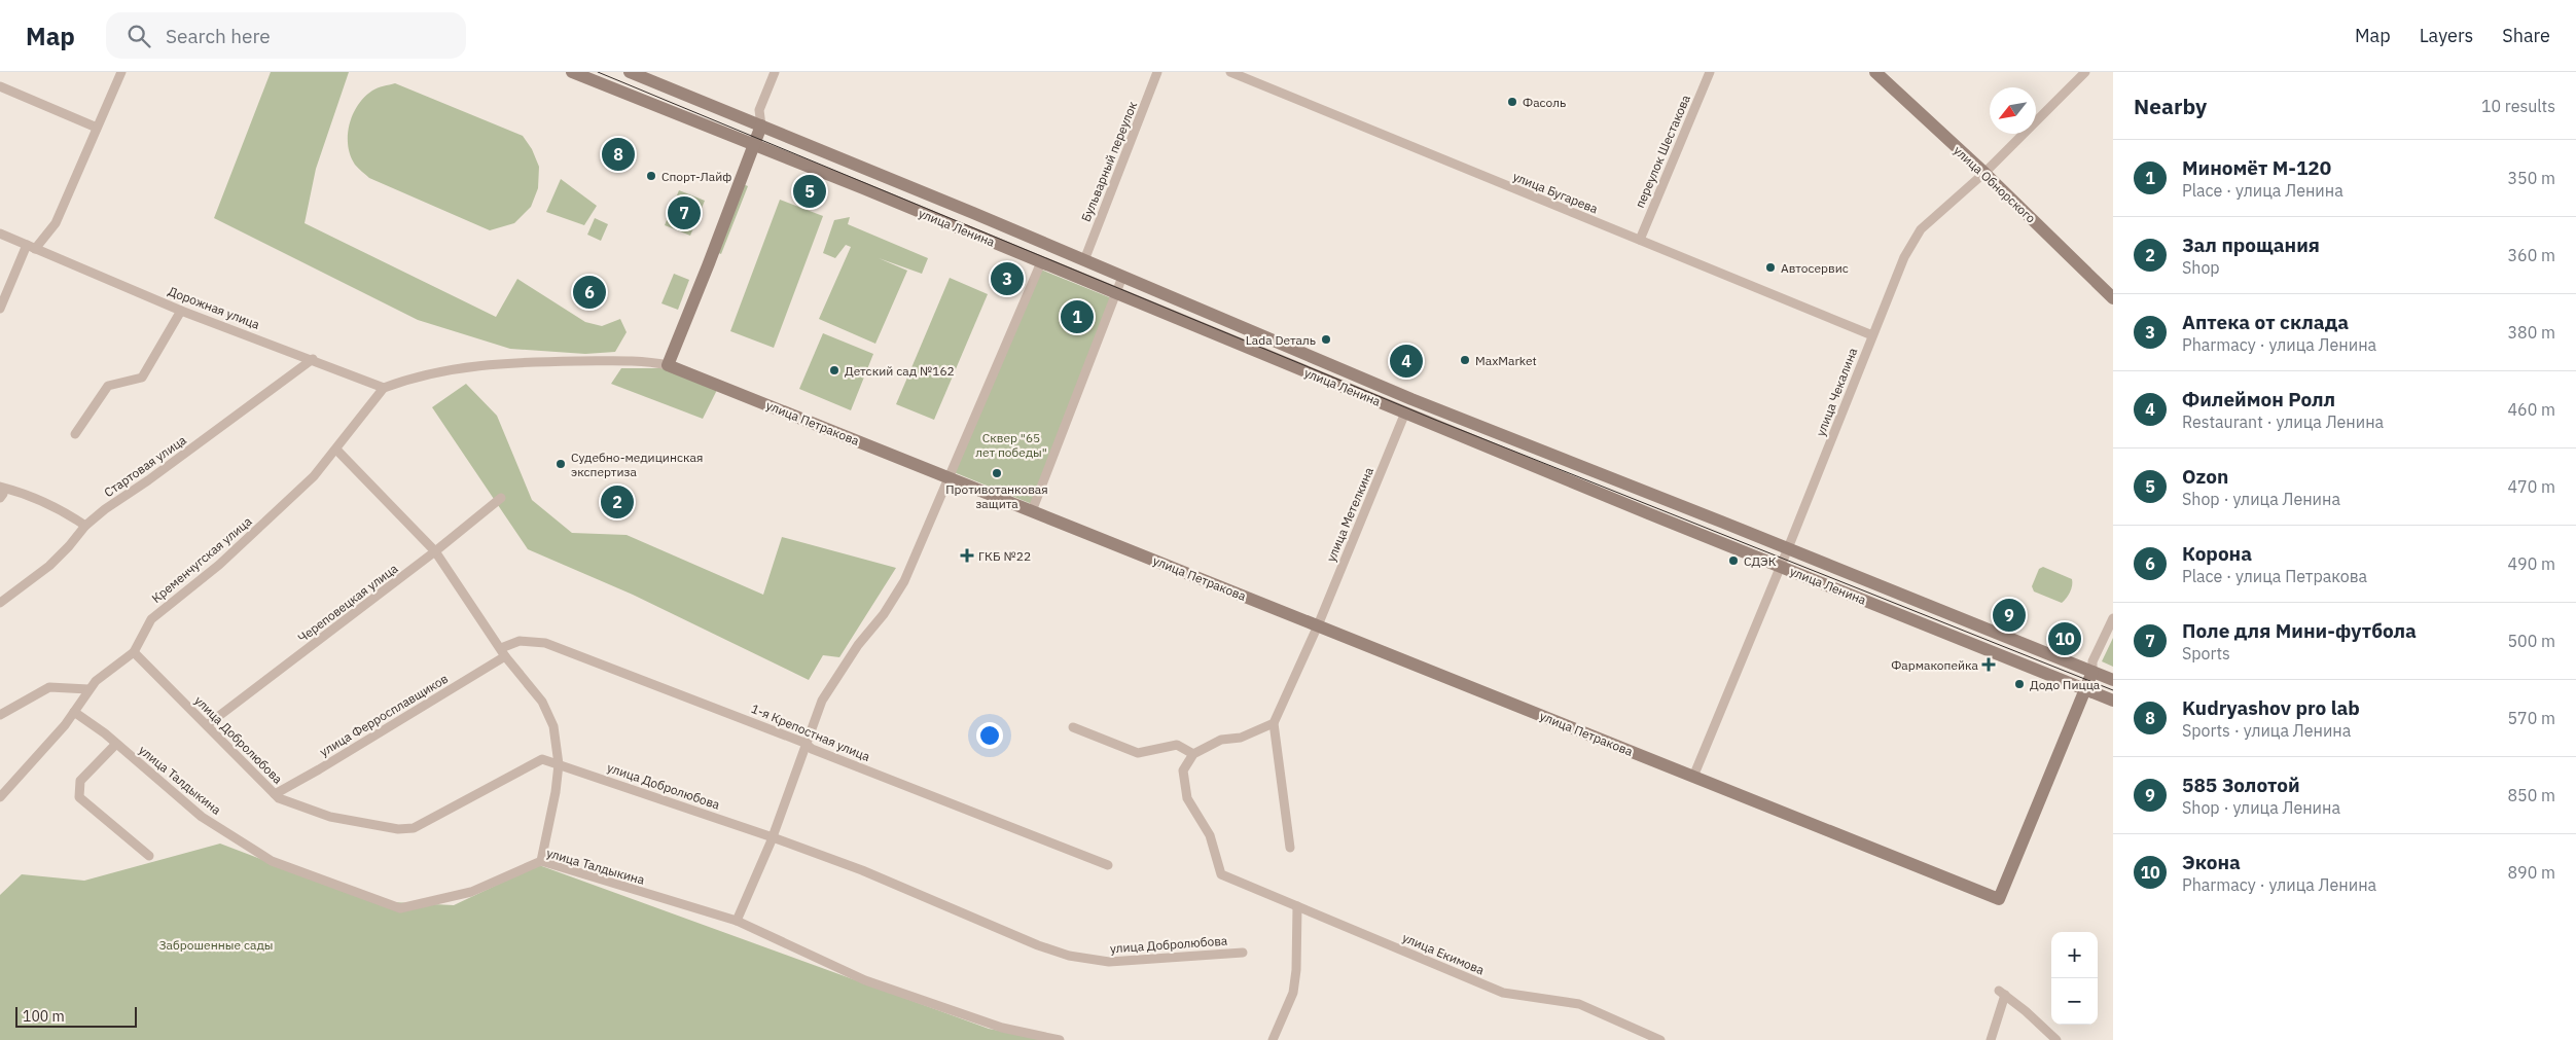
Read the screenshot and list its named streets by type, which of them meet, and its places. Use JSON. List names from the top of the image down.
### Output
{
  "streets": {
    "main road": ["улица Обнорского", "улица Ленина", "улица Петракова"],
    "street": [
      "переулок Шестакова",
      "Бульварный переулок",
      "улица Бугарева",
      "Дорожная улица",
      "улица Чекалина",
      "Стартовая улица",
      "улица Метелкина",
      "Кременчугская улица",
      "Череповецкая улица",
      "улица Ферросплавщиков",
      "1-я Крепостная улица",
      "улица Добролюбова",
      "улица Талдыкина",
      "улица Екимова"
    ]
  },
  "crossings": [
    ["переулок Шестакова", "улица Бугарева"],
    ["Бульварный переулок", "улица Ленина"],
    ["улица Обнорского", "улица Чекалина"],
    ["улица Бугарева", "улица Чекалина"],
    ["улица Ленина", "улица Чекалина"],
    ["улица Ленина", "улица Петракова"],
    ["улица Ленина", "улица Метелкина"],
    ["Дорожная улица", "улица Петракова"],
    ["Дорожная улица", "Стартовая улица"],
    ["Дорожная улица", "Кременчугская улица"],
    ["улица Чекалина", "улица Петракова"],
    ["улица Петракова", "улица Метелкина"],
    ["улица Петракова", "Кременчугская улица"],
    ["Кременчугская улица", "улица Добролюбова"],
    ["Кременчугская улица", "улица Талдыкина"],
    ["Череповецкая улица", "улица Добролюбова"],
    ["улица Ферросплавщиков", "1-я Крепостная улица"],
    ["улица Ферросплавщиков", "улица Добролюбова"]
  ],
  "parks": ["Сквер \"65 лет победы\"", "Заброшенные сады"],
  "places": {
    "other": [
      "Фасоль",
      "Спорт-Лайф",
      "Автосервис",
      "Lada Dеталь",
      "MaxMarket",
      "Детский сад №162",
      "Судебно-медицинская экспертиза",
      "Противотанковая защита",
      "СДЭК",
      "Додо Пицца"
    ],
    "health": ["ГКБ №22", "Фармакопейка"]
  },
  "scale_bar": "100 m",
  "north": "bottom left",
  "page": {
    "header": "Map",
    "search": "Search here",
    "nav": ["Map", "Layers", "Share"],
    "heading": ["Nearby", "10 results"],
    "pins": [
      "8",
      "5",
      "7",
      "3",
      "6",
      "1",
      "4",
      "2",
      "9",
      "10"
    ],
    "list": [
      {
        "mark": "1",
        "name": "Миномёт М-120",
        "note": "Place · улица Ленина",
        "value": "350 m"
      },
      {
        "mark": "2",
        "name": "Зал прощания",
        "note": "Shop",
        "value": "360 m"
      },
      {
        "mark": "3",
        "name": "Аптека от склада",
        "note": "Pharmacy · улица Ленина",
        "value": "380 m"
      },
      {
        "mark": "4",
        "name": "Филеймон Ролл",
        "note": "Restaurant · улица Ленина",
        "value": "460 m"
      },
      {
        "mark": "5",
        "name": "Ozon",
        "note": "Shop · улица Ленина",
        "value": "470 m"
      },
      {
        "mark": "6",
        "name": "Корона",
        "note": "Place · улица Петракова",
        "value": "490 m"
      },
      {
        "mark": "7",
        "name": "Поле для Мини-футбола",
        "note": "Sports",
        "value": "500 m"
      },
      {
        "mark": "8",
        "name": "Kudryashov pro lab",
        "note": "Sports · улица Ленина",
        "value": "570 m"
      },
      {
        "mark": "9",
        "name": "585 Золотой",
        "note": "Shop · улица Ленина",
        "value": "850 m"
      },
      {
        "mark": "10",
        "name": "Экона",
        "note": "Pharmacy · улица Ленина",
        "value": "890 m"
      }
    ],
    "map_buttons": ["+", "−"],
    "scale": "100 m"
  }
}
